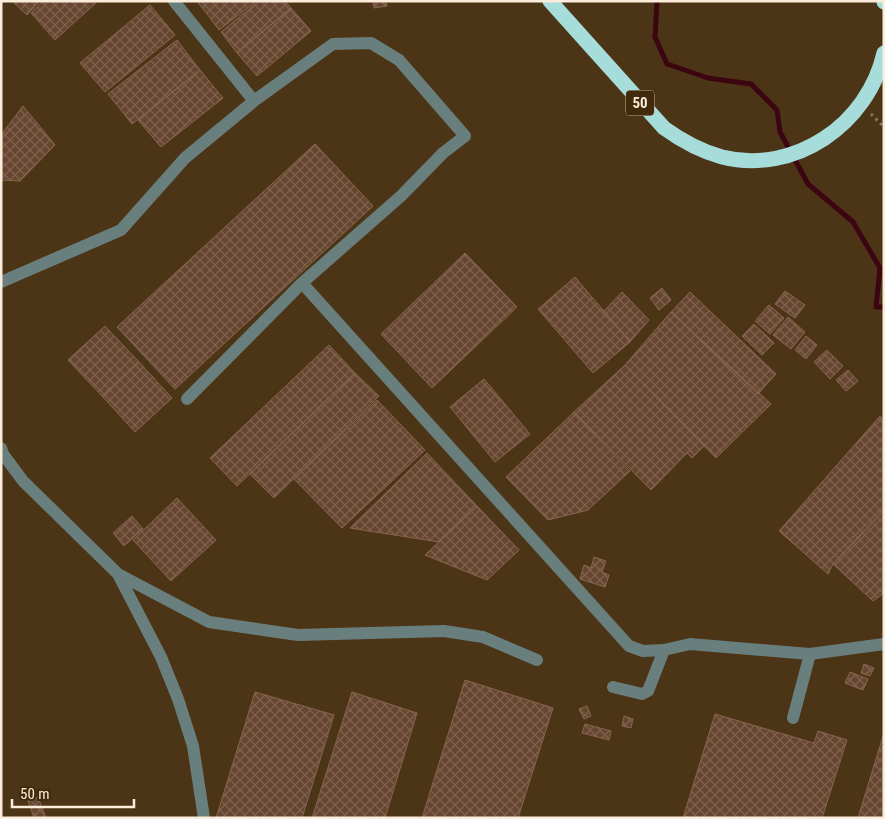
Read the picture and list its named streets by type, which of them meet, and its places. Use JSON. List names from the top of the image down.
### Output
{
  "streets": {
    "highway": ["50"]
  },
  "scale_bar": "50 m"
}
